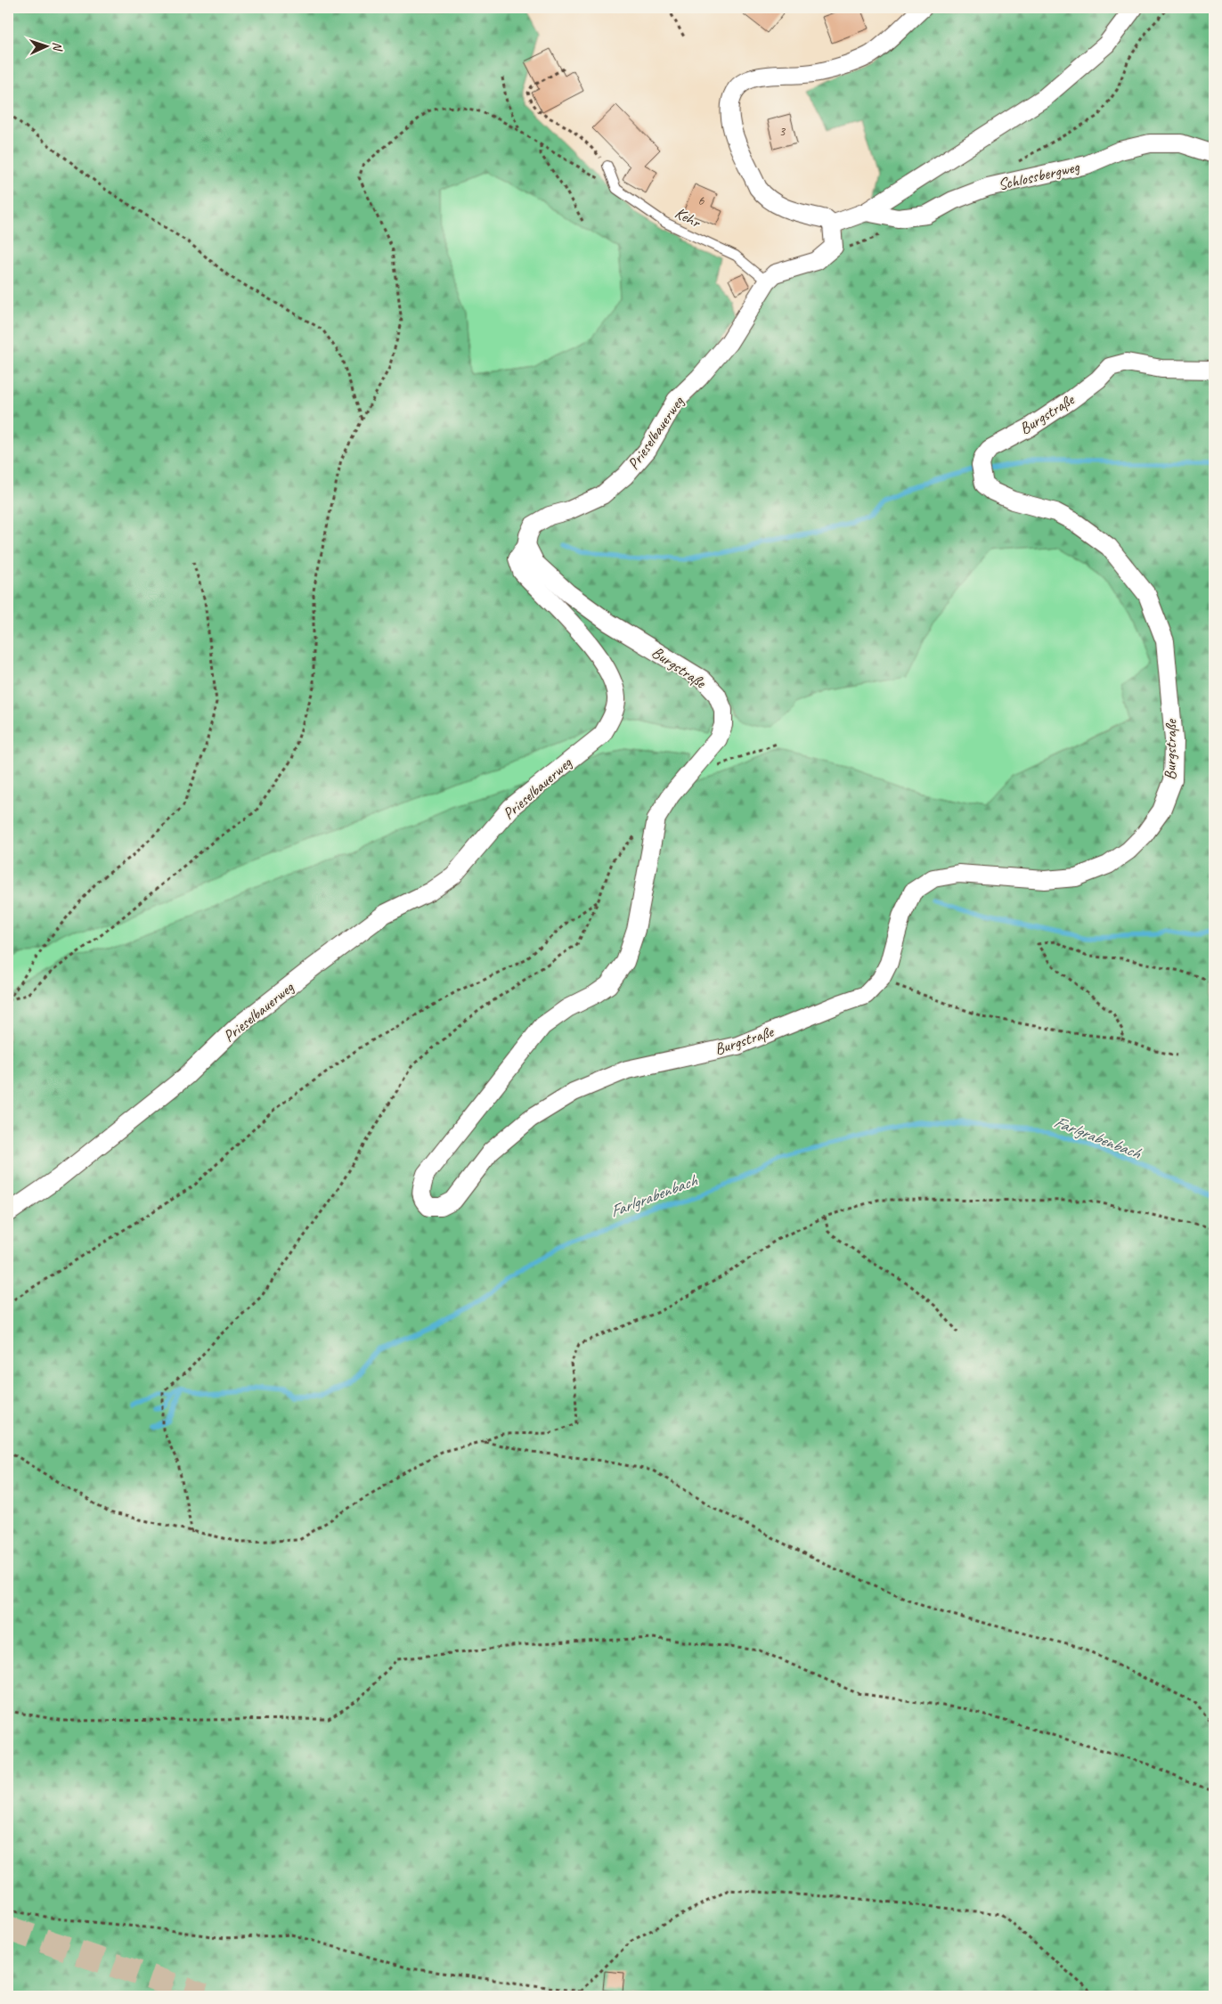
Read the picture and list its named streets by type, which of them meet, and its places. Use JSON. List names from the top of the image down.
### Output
{
  "streets": {
    "street": ["Schlossbergweg", "Burgstraße", "Prieselbauerweg"],
    "lane": ["Kehr"]
  },
  "crossings": [
    ["Kehr", "Prieselbauerweg"],
    ["Burgstraße", "Prieselbauerweg"]
  ],
  "water": ["Farlgrabenbach"],
  "house_numbers": ["3", "6"],
  "north": "right"
}
